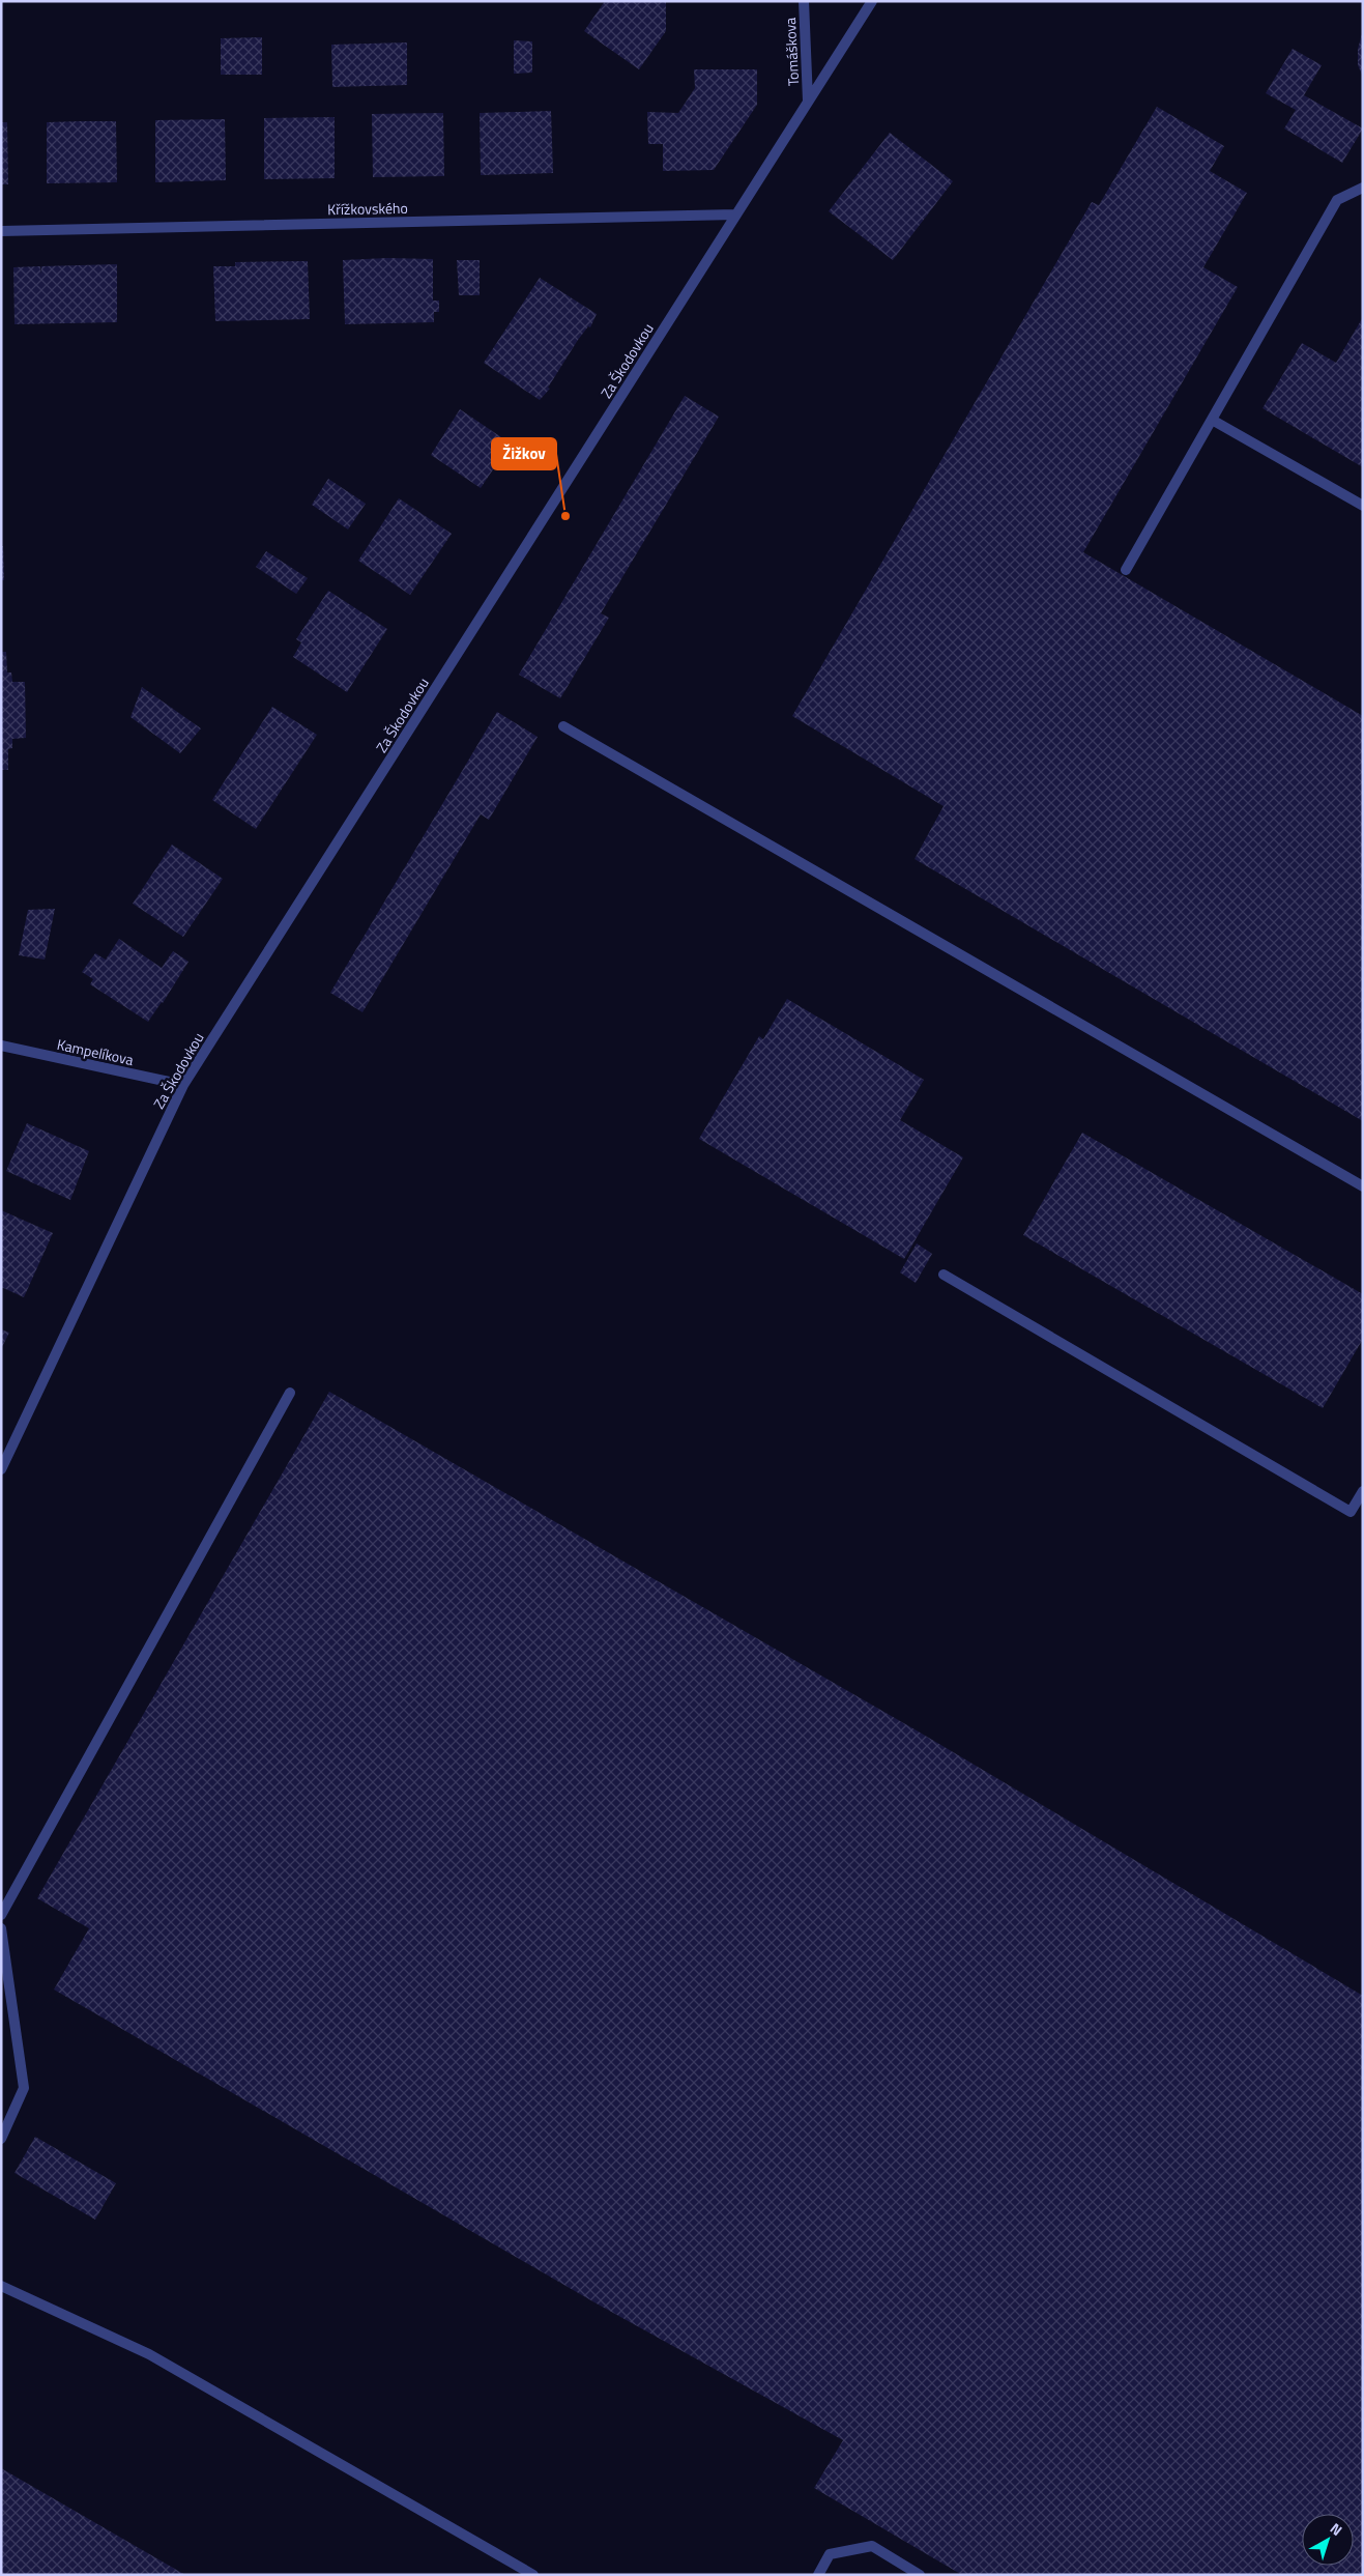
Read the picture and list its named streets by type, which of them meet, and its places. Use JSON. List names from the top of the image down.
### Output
{
  "streets": {
    "street": [
      "Tomáškova",
      "Křížkovského",
      "Za Škodovkou",
      "Kampelíkova"
    ]
  },
  "crossings": [
    ["Tomáškova", "Za Škodovkou"],
    ["Křížkovského", "Za Škodovkou"],
    ["Za Škodovkou", "Kampelíkova"]
  ],
  "places": ["Žižkov"],
  "north": "top right"
}
